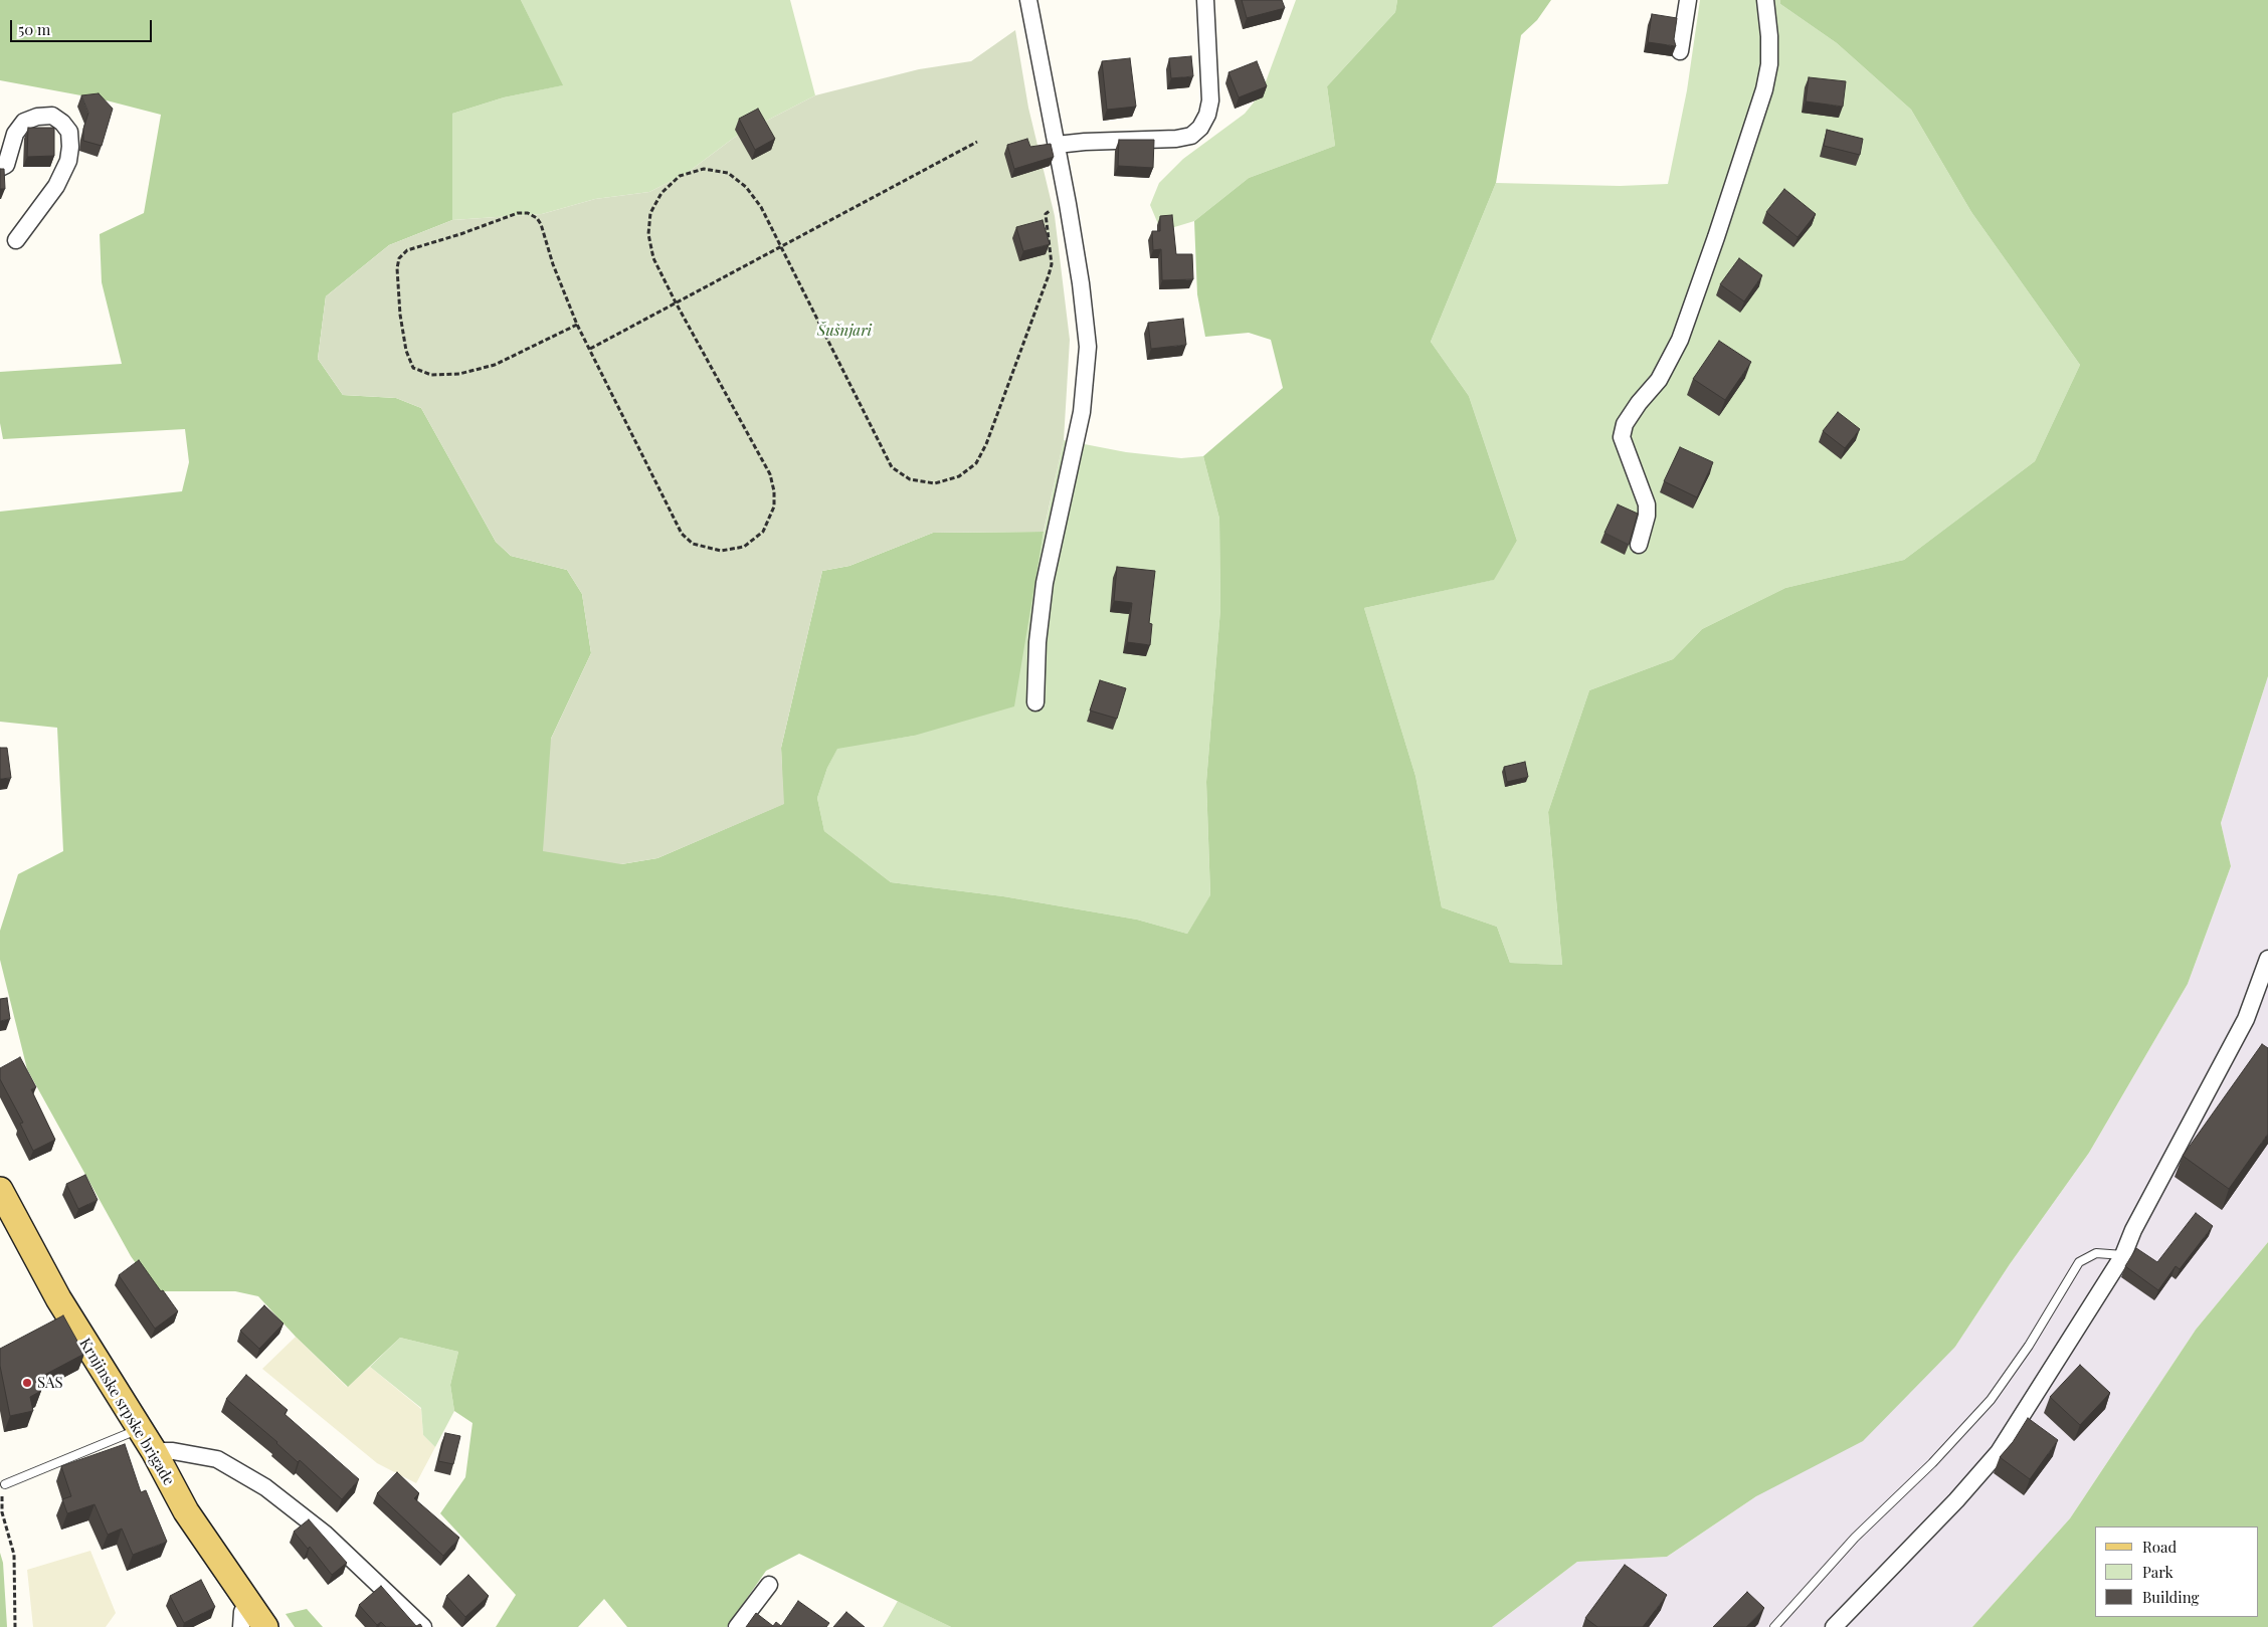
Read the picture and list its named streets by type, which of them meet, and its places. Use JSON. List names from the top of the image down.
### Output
{
  "streets": {
    "main road": ["Krnjinske srpske brigade"]
  },
  "parks": ["Šušnjari"],
  "places": ["SAS"],
  "legend": ["Road", "Park", "Building"],
  "scale_bar": "50 m"
}
